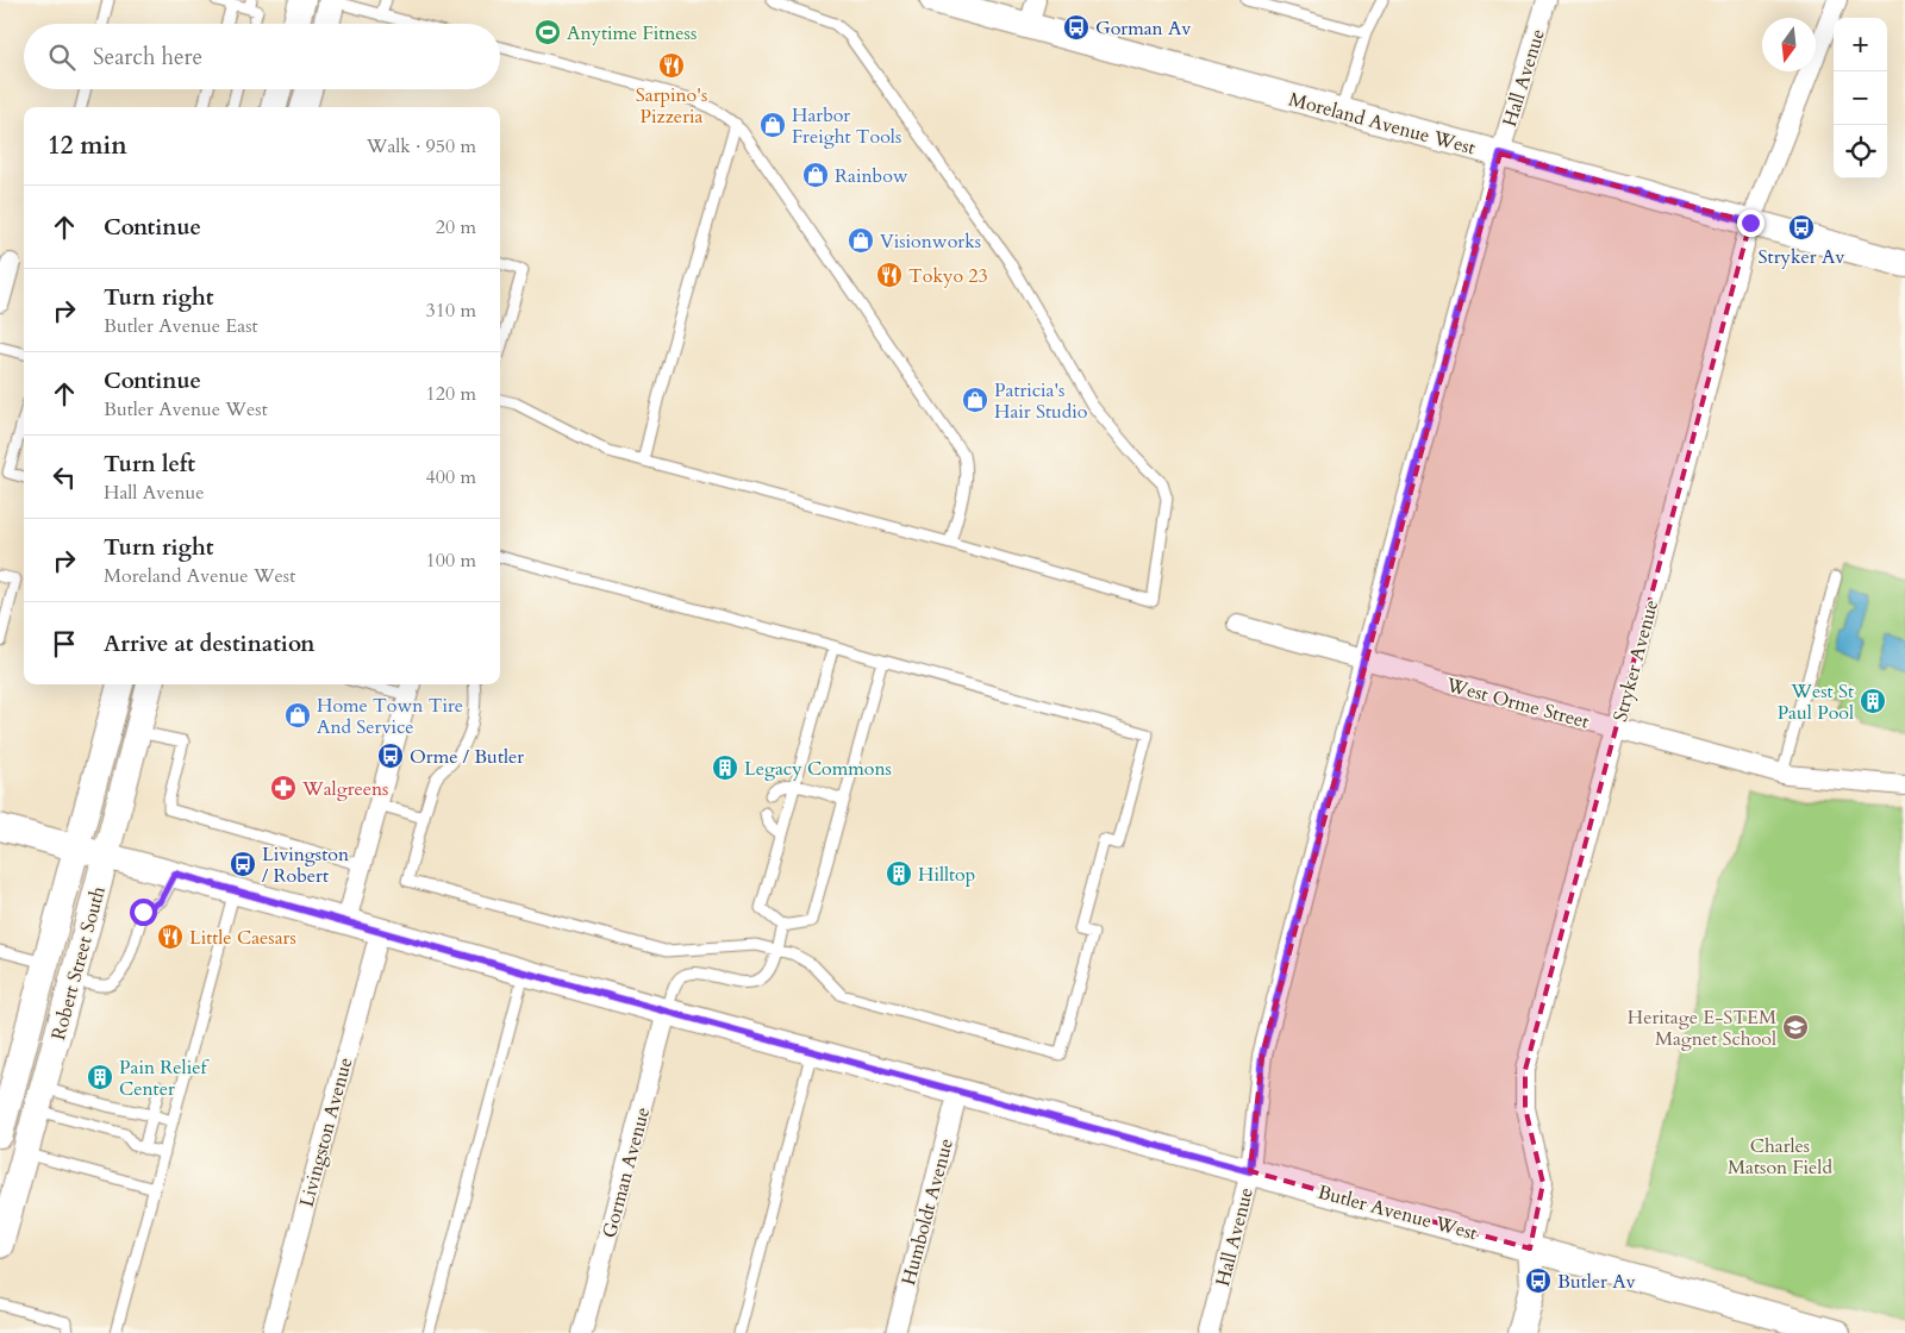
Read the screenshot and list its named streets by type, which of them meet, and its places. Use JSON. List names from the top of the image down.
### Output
{
  "streets": {
    "street": [
      "Hall Avenue",
      "Moreland Avenue West",
      "Stryker Avenue",
      "West Orme Street",
      "Robert Street South",
      "Livingston Avenue",
      "Gorman Avenue",
      "Humboldt Avenue",
      "Butler Avenue West"
    ]
  },
  "crossings": [
    ["Hall Avenue", "Moreland Avenue West"],
    ["Hall Avenue", "West Orme Street"],
    ["Hall Avenue", "Butler Avenue West"],
    ["Moreland Avenue West", "Stryker Avenue"],
    ["Stryker Avenue", "West Orme Street"],
    ["Stryker Avenue", "Butler Avenue West"],
    ["Robert Street South", "Butler Avenue West"],
    ["Livingston Avenue", "Butler Avenue West"],
    ["Gorman Avenue", "Butler Avenue West"],
    ["Humboldt Avenue", "Butler Avenue West"]
  ],
  "parks": ["Charles Matson Field"],
  "places": {
    "bus stop": [
      "Gorman Av",
      "Stryker Av",
      "Orme / Butler",
      "Livingston / Robert",
      "Butler Av"
    ],
    "sports": ["Anytime Fitness"],
    "restaurant": ["Sarpino's Pizzeria", "Tokyo 23", "Little Caesars"],
    "shop": [
      "Harbor Freight Tools",
      "Rainbow",
      "Visionworks",
      "Patricia's Hair Studio",
      "Home Town Tire And Service"
    ],
    "building": [
      "West St Paul Pool",
      "Legacy Commons",
      "Hilltop",
      "Pain Relief Center"
    ],
    "pharmacy": ["Walgreens"],
    "school or university": ["Heritage E-STEM Magnet School"]
  },
  "north": "bottom",
  "page": {
    "map_buttons": ["+", "−"],
    "search": "Search here",
    "heading": ["12 min", "Walk · 950 m"],
    "list": [
      ["Continue", "20 m"],
      ["Turn right", "Butler Avenue East", "310 m"],
      ["Continue", "Butler Avenue West", "120 m"],
      ["Turn left", "Hall Avenue", "400 m"],
      ["Turn right", "Moreland Avenue West", "100 m"],
      "Arrive at destination"
    ]
  }
}
